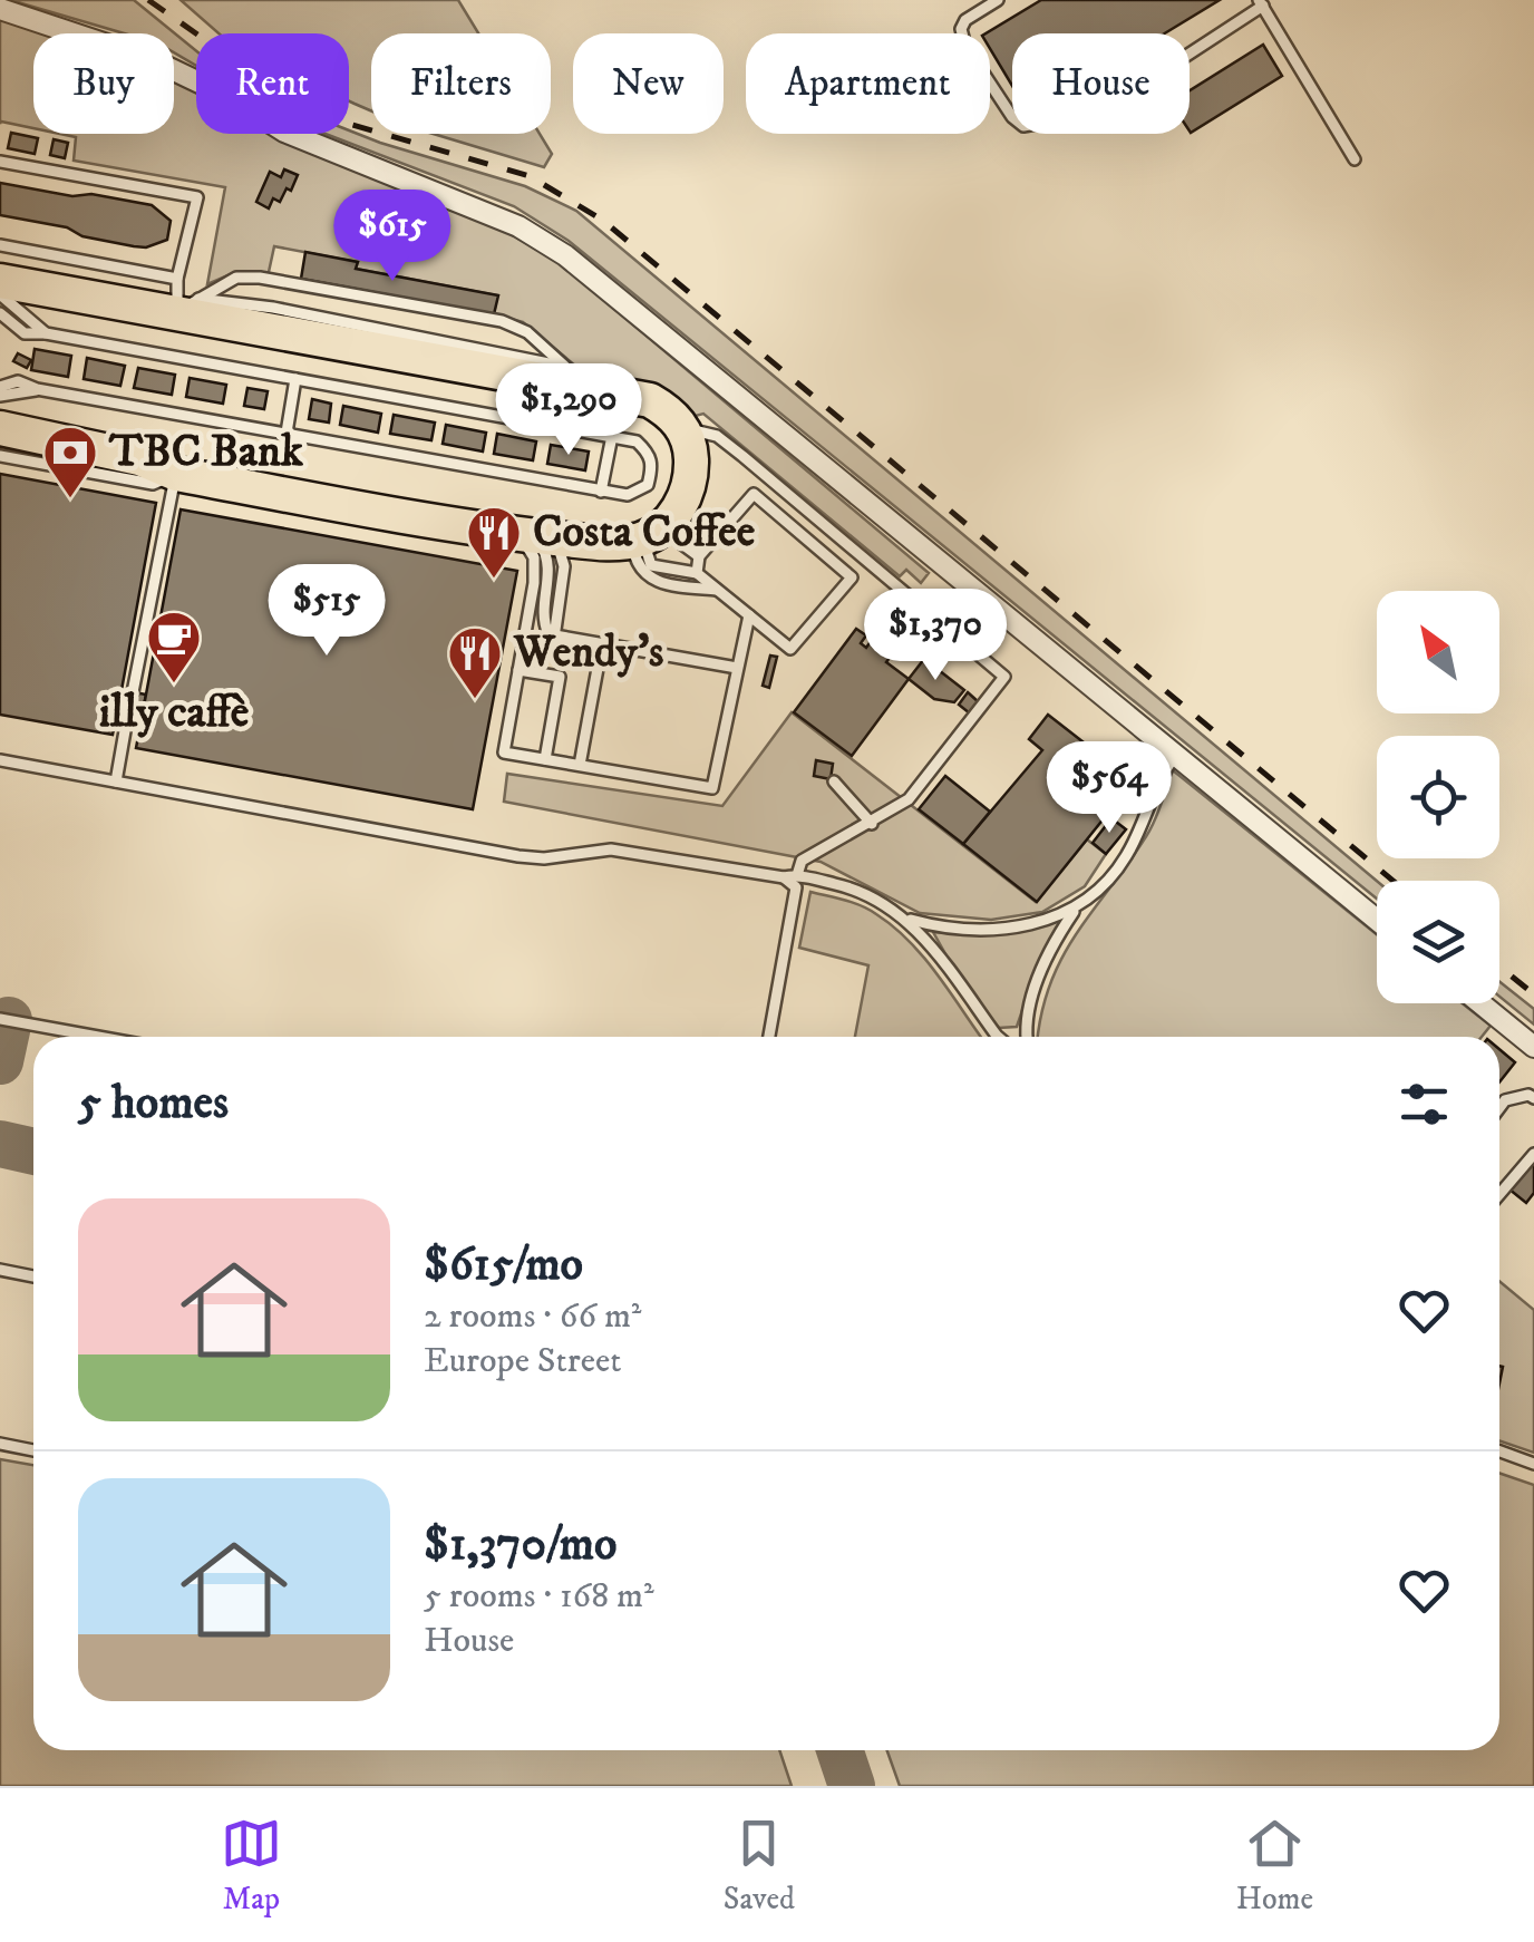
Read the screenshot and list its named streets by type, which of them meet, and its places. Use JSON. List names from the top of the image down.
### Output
{
  "places": {
    "bank": ["TBC Bank"],
    "restaurant": ["Costa Coffee", "Wendy's"],
    "cafe": ["illy caffè"]
  },
  "north": "top left",
  "page": {
    "chip": [
      "Buy",
      "Rent",
      "Filters",
      "New",
      "Apartment",
      "House"
    ],
    "price": [
      "$615",
      "$1,290",
      "$515",
      "$1,370",
      "$564"
    ],
    "heading": "5 homes",
    "list": [
      {
        "name": "$615/mo",
        "note": "2 rooms · 66 m² · Europe Street"
      },
      {
        "name": "$1,370/mo",
        "note": "5 rooms · 168 m² · House"
      }
    ],
    "tabs": ["Map", "Saved", "Home"]
  }
}
